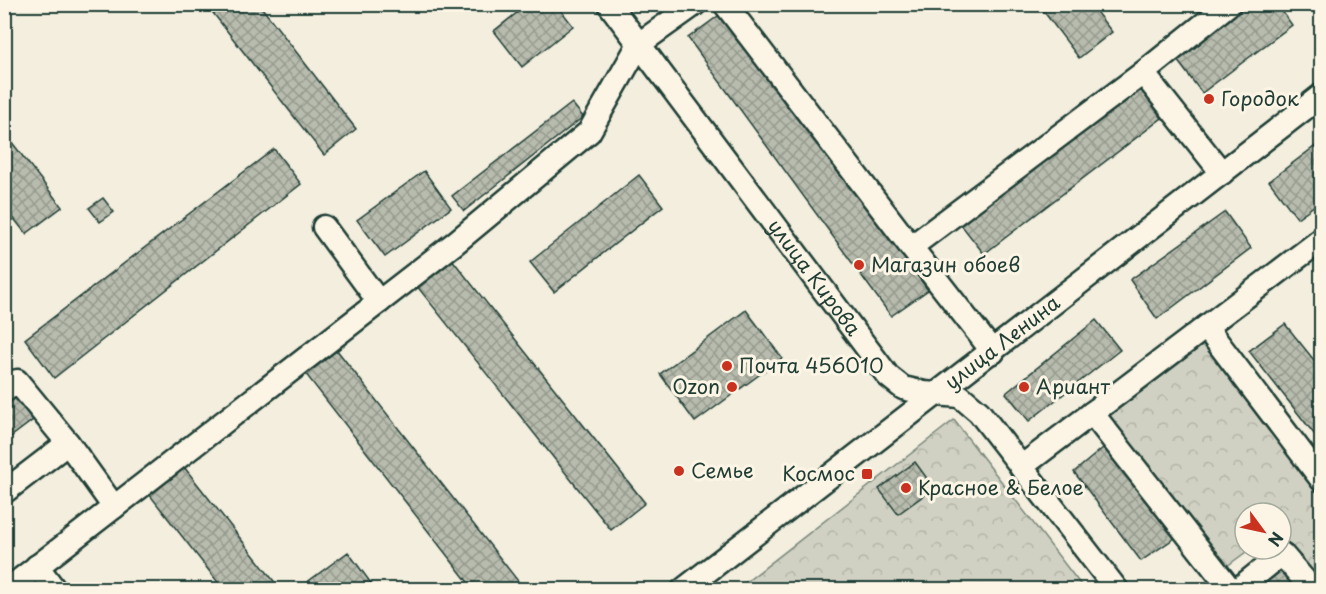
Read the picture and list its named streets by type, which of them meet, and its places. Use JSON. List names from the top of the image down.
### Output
{
  "streets": {
    "street": ["улица Кирова", "улица Ленина"]
  },
  "crossings": [
    ["улица Кирова", "улица Ленина"]
  ],
  "places": {
    "other": [
      "Городок",
      "Магазин обоев",
      "Почта 456010",
      "Ozon",
      "Ариант",
      "Семье",
      "Красное & Белое"
    ],
    "transit": ["Космос"]
  },
  "north": "bottom right"
}
